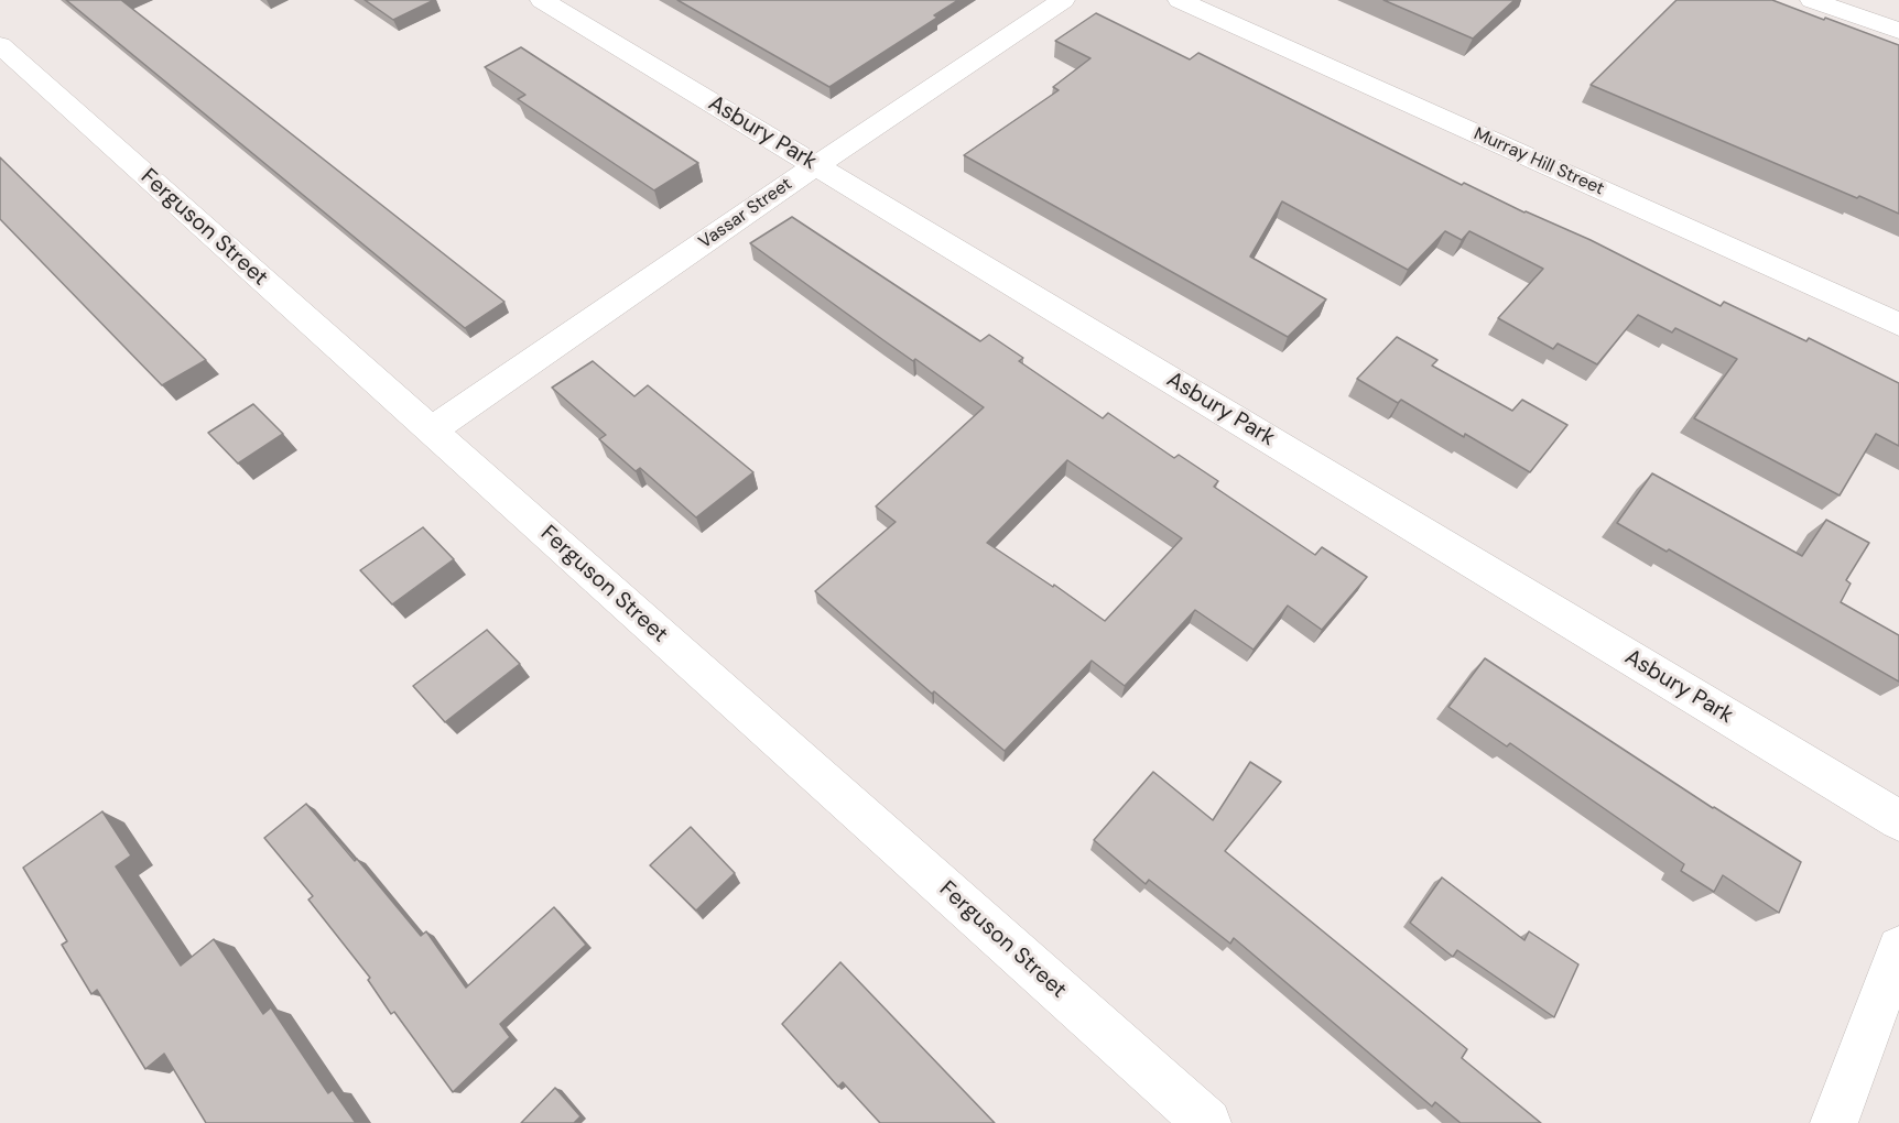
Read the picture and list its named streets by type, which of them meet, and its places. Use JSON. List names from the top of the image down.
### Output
{
  "streets": {
    "street": [
      "Asbury Park",
      "Murray Hill Street",
      "Vassar Street",
      "Ferguson Street"
    ]
  },
  "crossings": [
    ["Asbury Park", "Vassar Street"],
    ["Vassar Street", "Ferguson Street"]
  ]
}
